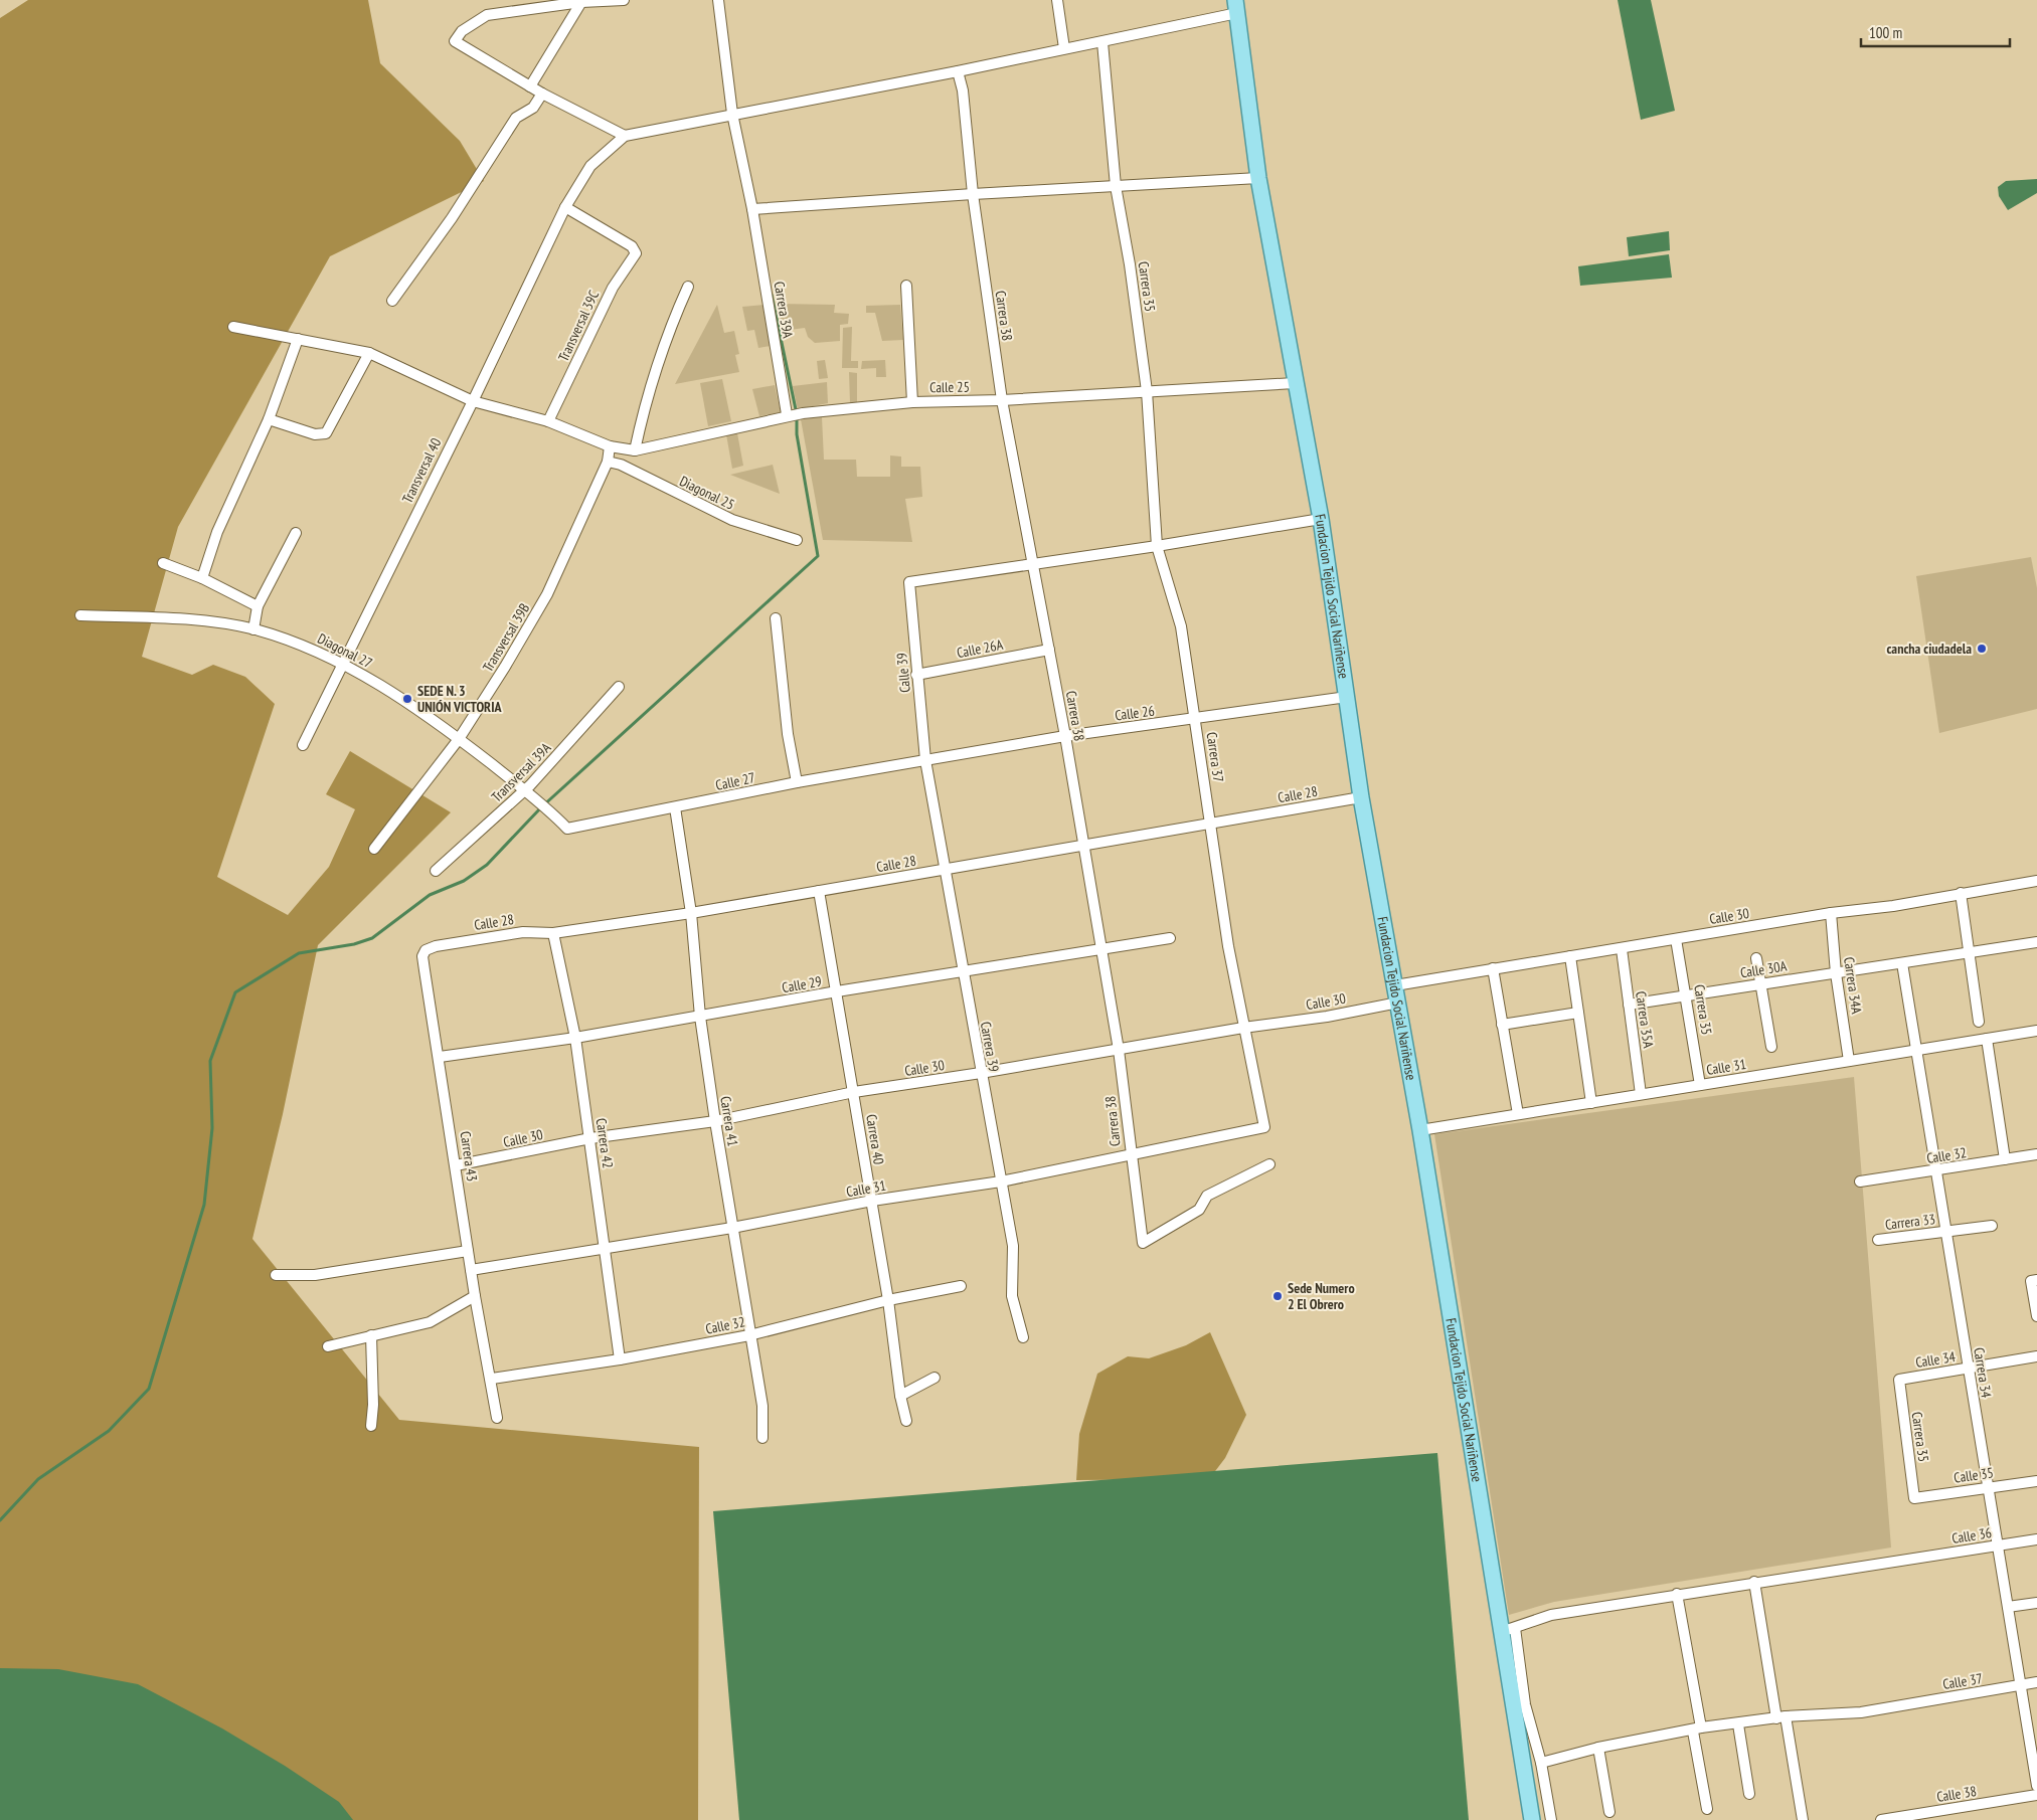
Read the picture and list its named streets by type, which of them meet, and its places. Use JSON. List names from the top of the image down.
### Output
{
  "streets": {
    "main road": ["Fundacion Tejido Social Nariñense"],
    "street": [
      "Carrera 35",
      "Carrera 39A",
      "Carrera 38",
      "Transversal 39C",
      "Calle 25",
      "Transversal 40",
      "Diagonal 25",
      "Transversal 39B",
      "Calle 26A",
      "Diagonal 27",
      "Calle 39",
      "Calle 26",
      "Carrera 37",
      "Transversal 39A",
      "Calle 27",
      "Calle 28",
      "Calle 30",
      "Calle 30A",
      "Calle 29",
      "Carrera 34A",
      "Carrera 35A",
      "Carrera 39",
      "Calle 31",
      "Carrera 41",
      "Carrera 40",
      "Carrera 42",
      "Calle 32",
      "Carrera 43",
      "Carrera 33",
      "Calle 34",
      "Carrera 34",
      "Calle 35",
      "Calle 36",
      "Calle 37",
      "Calle 38"
    ]
  },
  "crossings": [
    ["Carrera 35", "Calle 25"],
    ["Carrera 35", "Carrera 37"],
    ["Carrera 35", "Calle 30"],
    ["Carrera 35", "Calle 30A"],
    ["Carrera 35", "Calle 31"],
    ["Carrera 35", "Calle 34"],
    ["Carrera 35", "Calle 35"],
    ["Carrera 39A", "Calle 25"],
    ["Carrera 38", "Calle 25"],
    ["Carrera 38", "Calle 26A"],
    ["Carrera 38", "Calle 39"],
    ["Carrera 38", "Calle 26"],
    ["Carrera 38", "Calle 28"],
    ["Carrera 38", "Calle 30"],
    ["Carrera 38", "Calle 29"],
    ["Carrera 38", "Calle 31"],
    ["Transversal 39C", "Transversal 40"],
    ["Calle 25", "Fundacion Tejido Social Nariñense"],
    ["Calle 25", "Transversal 39B"],
    ["Calle 25", "Carrera 37"],
    ["Transversal 40", "Diagonal 27"],
    ["Diagonal 25", "Transversal 39B"],
    ["Fundacion Tejido Social Nariñense", "Calle 26"],
    ["Fundacion Tejido Social Nariñense", "Calle 28"],
    ["Fundacion Tejido Social Nariñense", "Calle 30"],
    ["Fundacion Tejido Social Nariñense", "Calle 31"],
    ["Fundacion Tejido Social Nariñense", "Calle 36"],
    ["Transversal 39B", "Diagonal 27"],
    ["Calle 26A", "Calle 39"],
    ["Diagonal 27", "Transversal 39A"],
    ["Diagonal 27", "Calle 27"],
    ["Calle 39", "Calle 26"],
    ["Calle 39", "Calle 27"],
    ["Calle 39", "Carrera 39"],
    ["Calle 26", "Carrera 37"],
    ["Calle 26", "Calle 27"],
    ["Calle 26", "Carrera 39"],
    ["Carrera 37", "Calle 28"],
    ["Carrera 37", "Calle 30"],
    ["Carrera 37", "Calle 31"],
    ["Calle 27", "Carrera 39"],
    ["Calle 27", "Carrera 41"],
    ["Calle 28", "Carrera 39"],
    ["Calle 28", "Carrera 41"],
    ["Calle 28", "Carrera 40"],
    ["Calle 28", "Carrera 42"],
    ["Calle 28", "Carrera 43"],
    ["Calle 30", "Carrera 34A"],
    ["Calle 30", "Carrera 35A"],
    ["Calle 30", "Carrera 39"],
    ["Calle 30", "Carrera 41"],
    ["Calle 30", "Carrera 40"],
    ["Calle 30", "Carrera 42"],
    ["Calle 30", "Carrera 43"],
    ["Calle 30A", "Carrera 34A"],
    ["Calle 30A", "Carrera 35A"],
    ["Calle 30A", "Carrera 34"],
    ["Calle 29", "Carrera 39"],
    ["Calle 29", "Carrera 41"],
    ["Calle 29", "Carrera 40"],
    ["Calle 29", "Carrera 42"],
    ["Calle 29", "Carrera 43"],
    ["Carrera 34A", "Calle 31"],
    ["Carrera 35A", "Calle 31"],
    ["Carrera 39", "Calle 31"],
    ["Calle 31", "Carrera 41"],
    ["Calle 31", "Carrera 40"],
    ["Calle 31", "Carrera 42"],
    ["Calle 31", "Carrera 43"],
    ["Calle 31", "Carrera 34"],
    ["Carrera 41", "Calle 32"],
    ["Carrera 40", "Calle 32"],
    ["Carrera 42", "Calle 32"],
    ["Calle 32", "Carrera 43"],
    ["Calle 32", "Carrera 34"],
    ["Carrera 33", "Carrera 34"],
    ["Calle 34", "Carrera 34"],
    ["Carrera 34", "Calle 35"],
    ["Carrera 34", "Calle 36"],
    ["Carrera 34", "Calle 37"]
  ],
  "places": ["cancha ciudadela", "SEDE N. 3 UNIÓN VICTORIA", "Sede Numero 2 El Obrero"],
  "scale_bar": "100 m"
}
